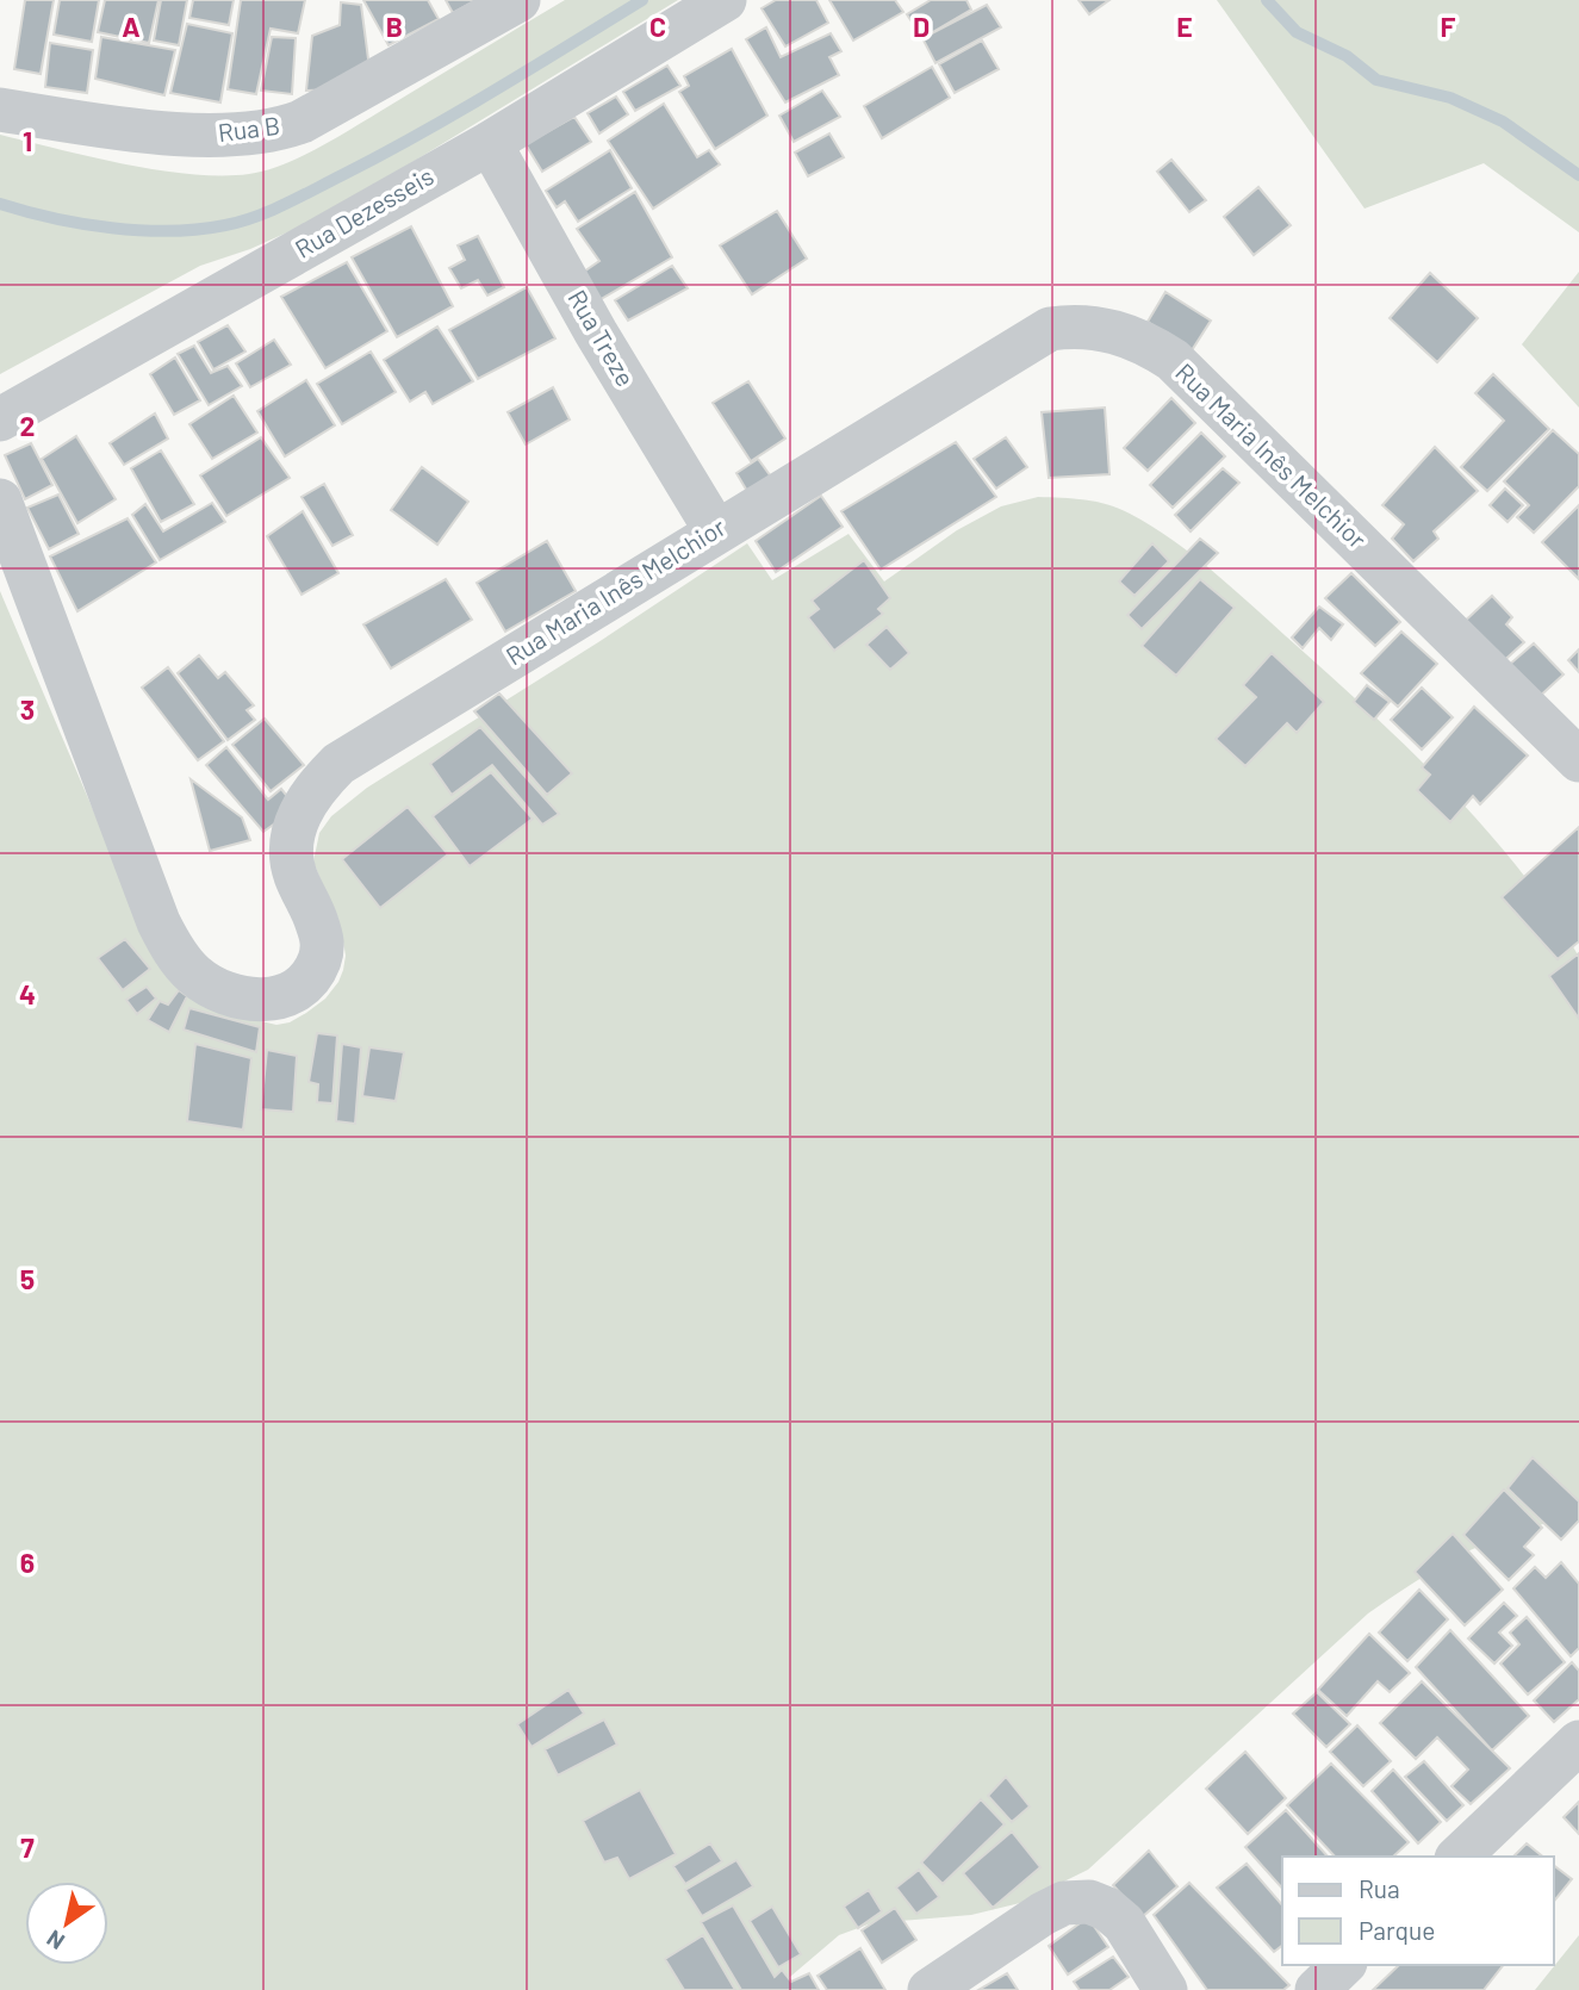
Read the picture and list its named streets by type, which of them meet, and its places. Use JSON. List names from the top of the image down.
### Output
{
  "streets": {
    "street": [
      "Rua B",
      "Rua Dezesseis",
      "Rua Treze",
      "Rua Maria Inês Melchior"
    ]
  },
  "crossings": [
    ["Rua Dezesseis", "Rua Treze"],
    ["Rua Treze", "Rua Maria Inês Melchior"]
  ],
  "legend": ["Rua", "Parque"],
  "north": "bottom left",
  "grid": {
    "columns": [
      "A",
      "B",
      "C",
      "D",
      "E",
      "F"
    ],
    "rows": [
      "1",
      "2",
      "3",
      "4",
      "5",
      "6",
      "7"
    ]
  }
}
